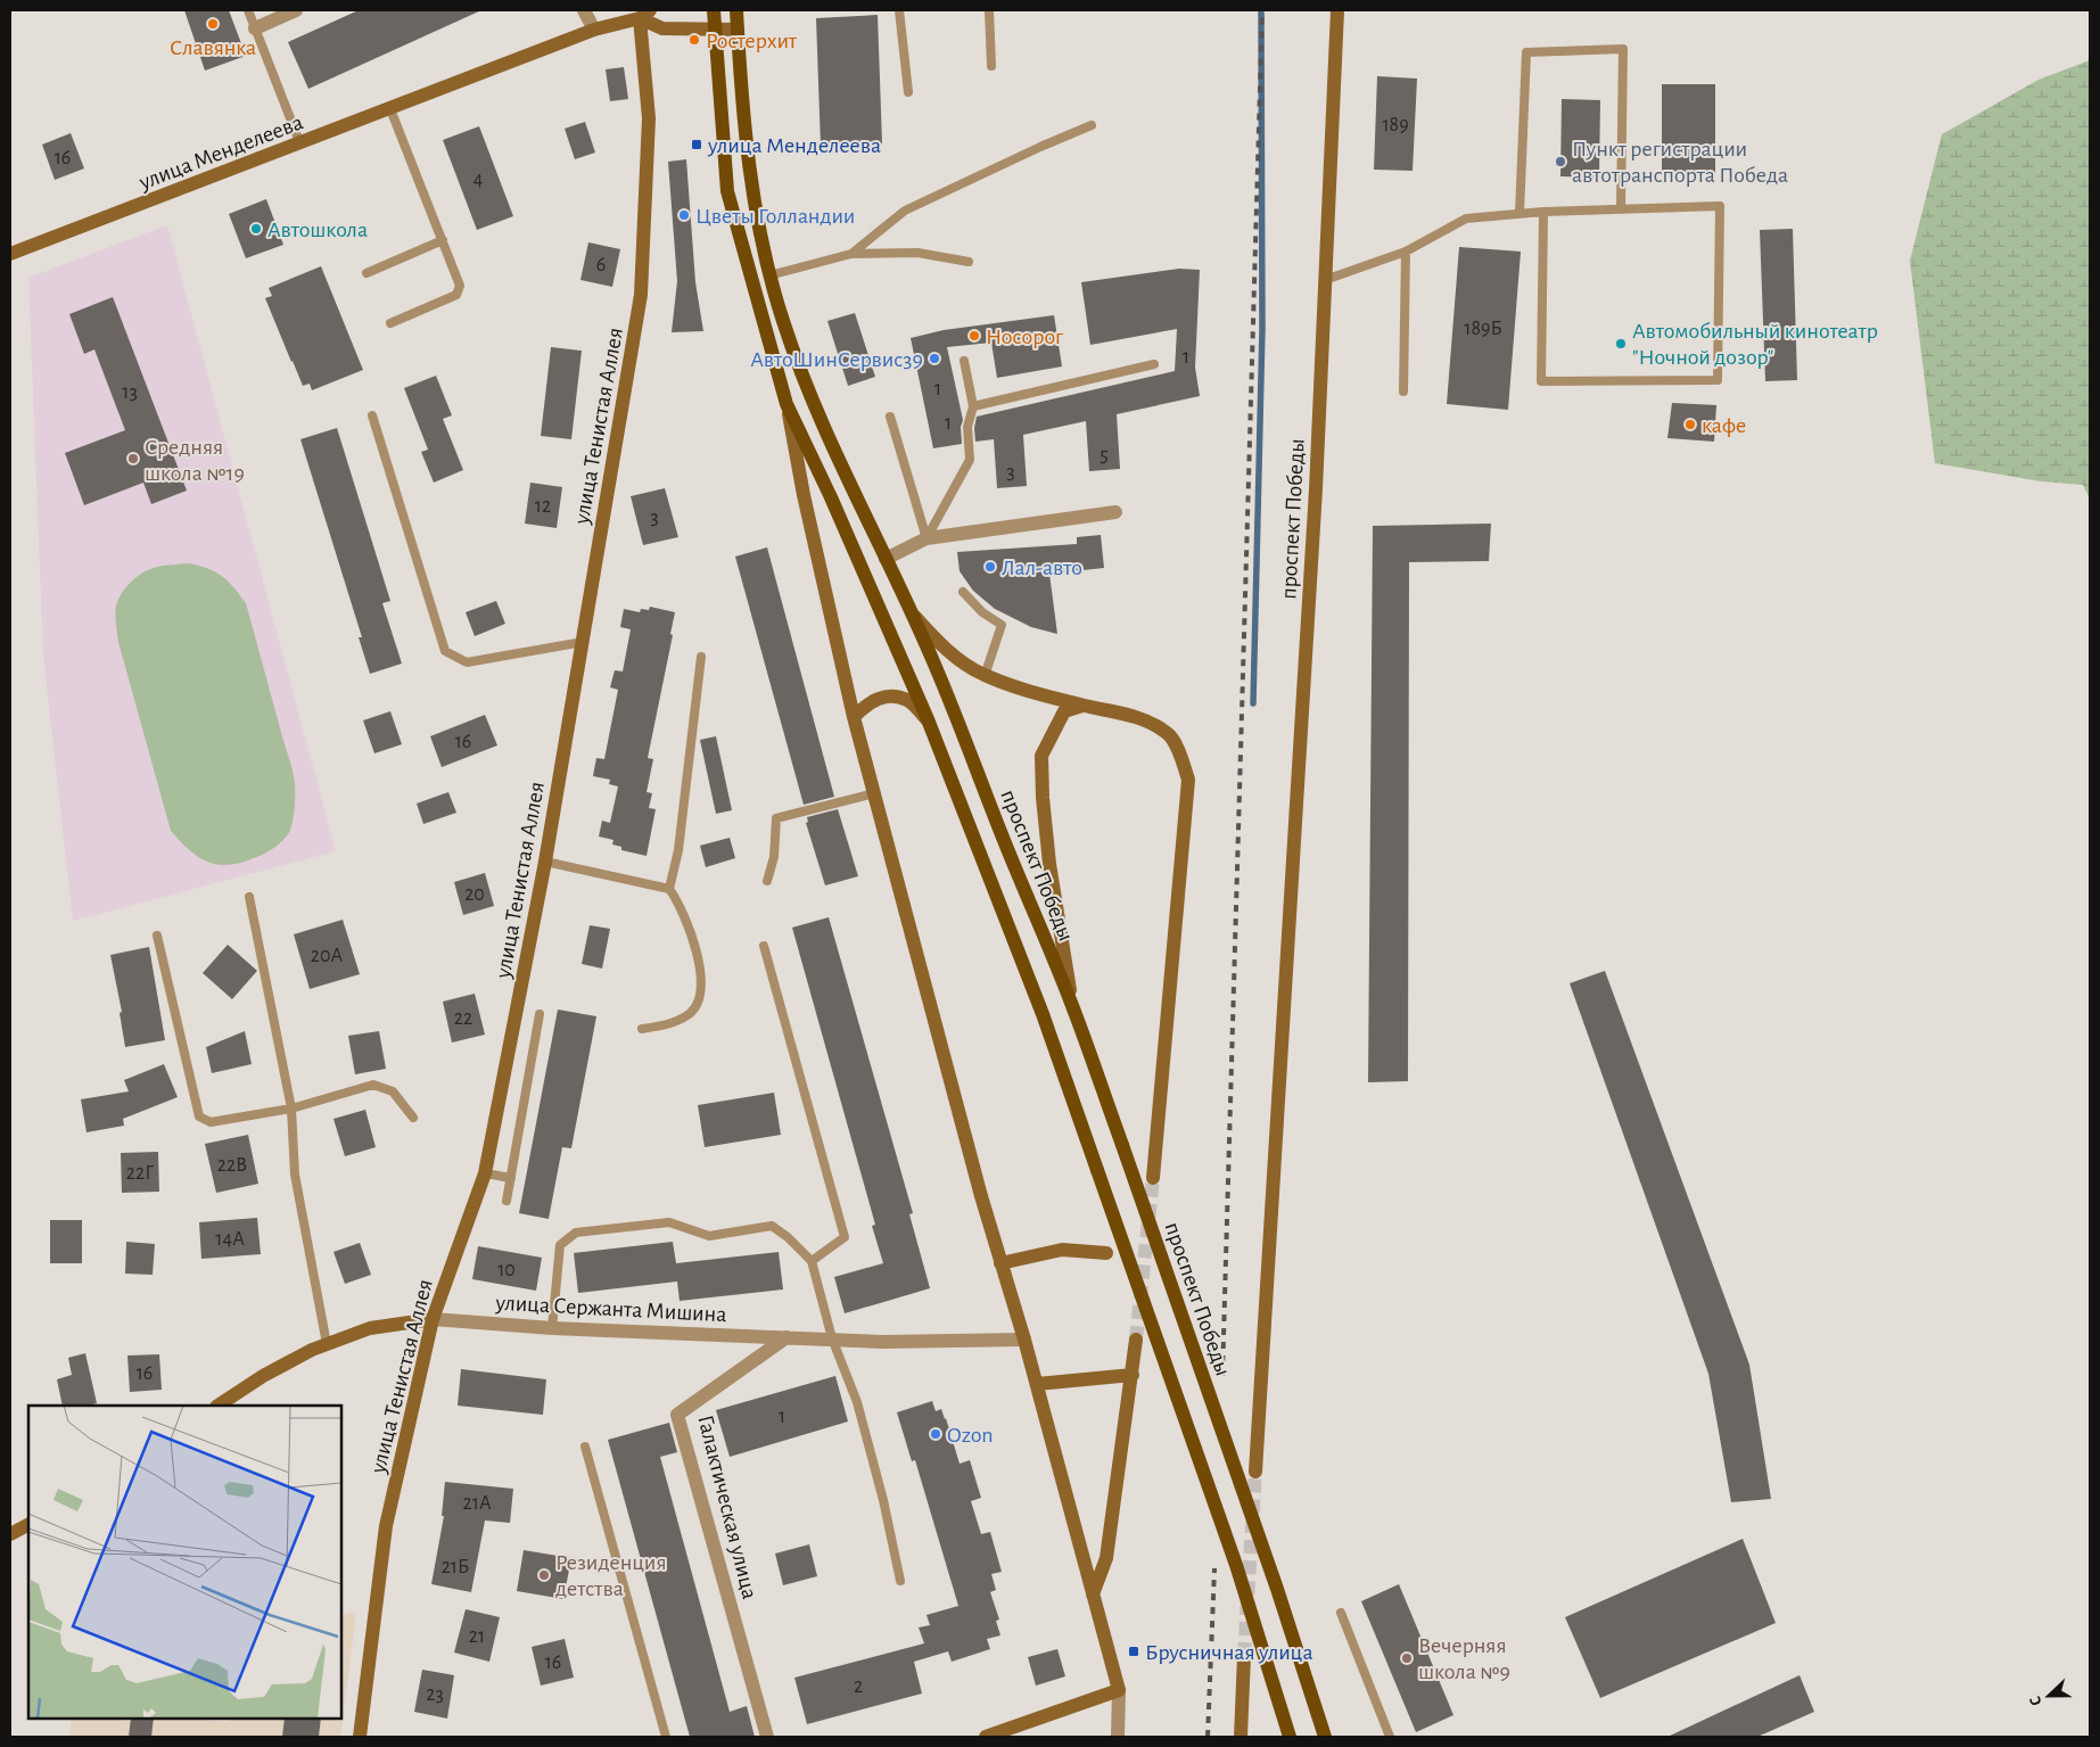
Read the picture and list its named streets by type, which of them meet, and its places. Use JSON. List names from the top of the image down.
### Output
{
  "streets": {
    "main road": ["проспект Победы"],
    "street": [
      "улица Менделеева",
      "улица Тенистая Аллея",
      "улица Сержанта Мишина",
      "Галактическая улица"
    ]
  },
  "crossings": [
    ["улица Менделеева", "улица Тенистая Аллея"],
    ["улица Тенистая Аллея", "улица Сержанта Мишина"],
    ["улица Сержанта Мишина", "Галактическая улица"]
  ],
  "places": {
    "other": [
      "Славянка",
      "Ростерхит",
      "Пункт регистрации автотранспорта Победа",
      "Цветы Голландии",
      "Автошкола",
      "Носорог",
      "Автомобильный кинотеатр \"Ночной дозор\"",
      "АвтоШинСервис39",
      "кафе",
      "Средняя школа №19",
      "Лал-авто",
      "Ozon",
      "Резиденция детства",
      "Вечерняя школа №9"
    ],
    "transit": ["улица Менделеева", "Брусничная улица"]
  },
  "house_numbers": [
    "189",
    "16",
    "4",
    "6",
    "189Б",
    "1",
    "1",
    "13",
    "1",
    "5",
    "3",
    "12",
    "3",
    "16",
    "20",
    "20А",
    "22",
    "22В",
    "22Г",
    "14А",
    "10",
    "16",
    "1",
    "21А",
    "21Б",
    "21",
    "16",
    "2",
    "23"
  ],
  "north": "left"
}
